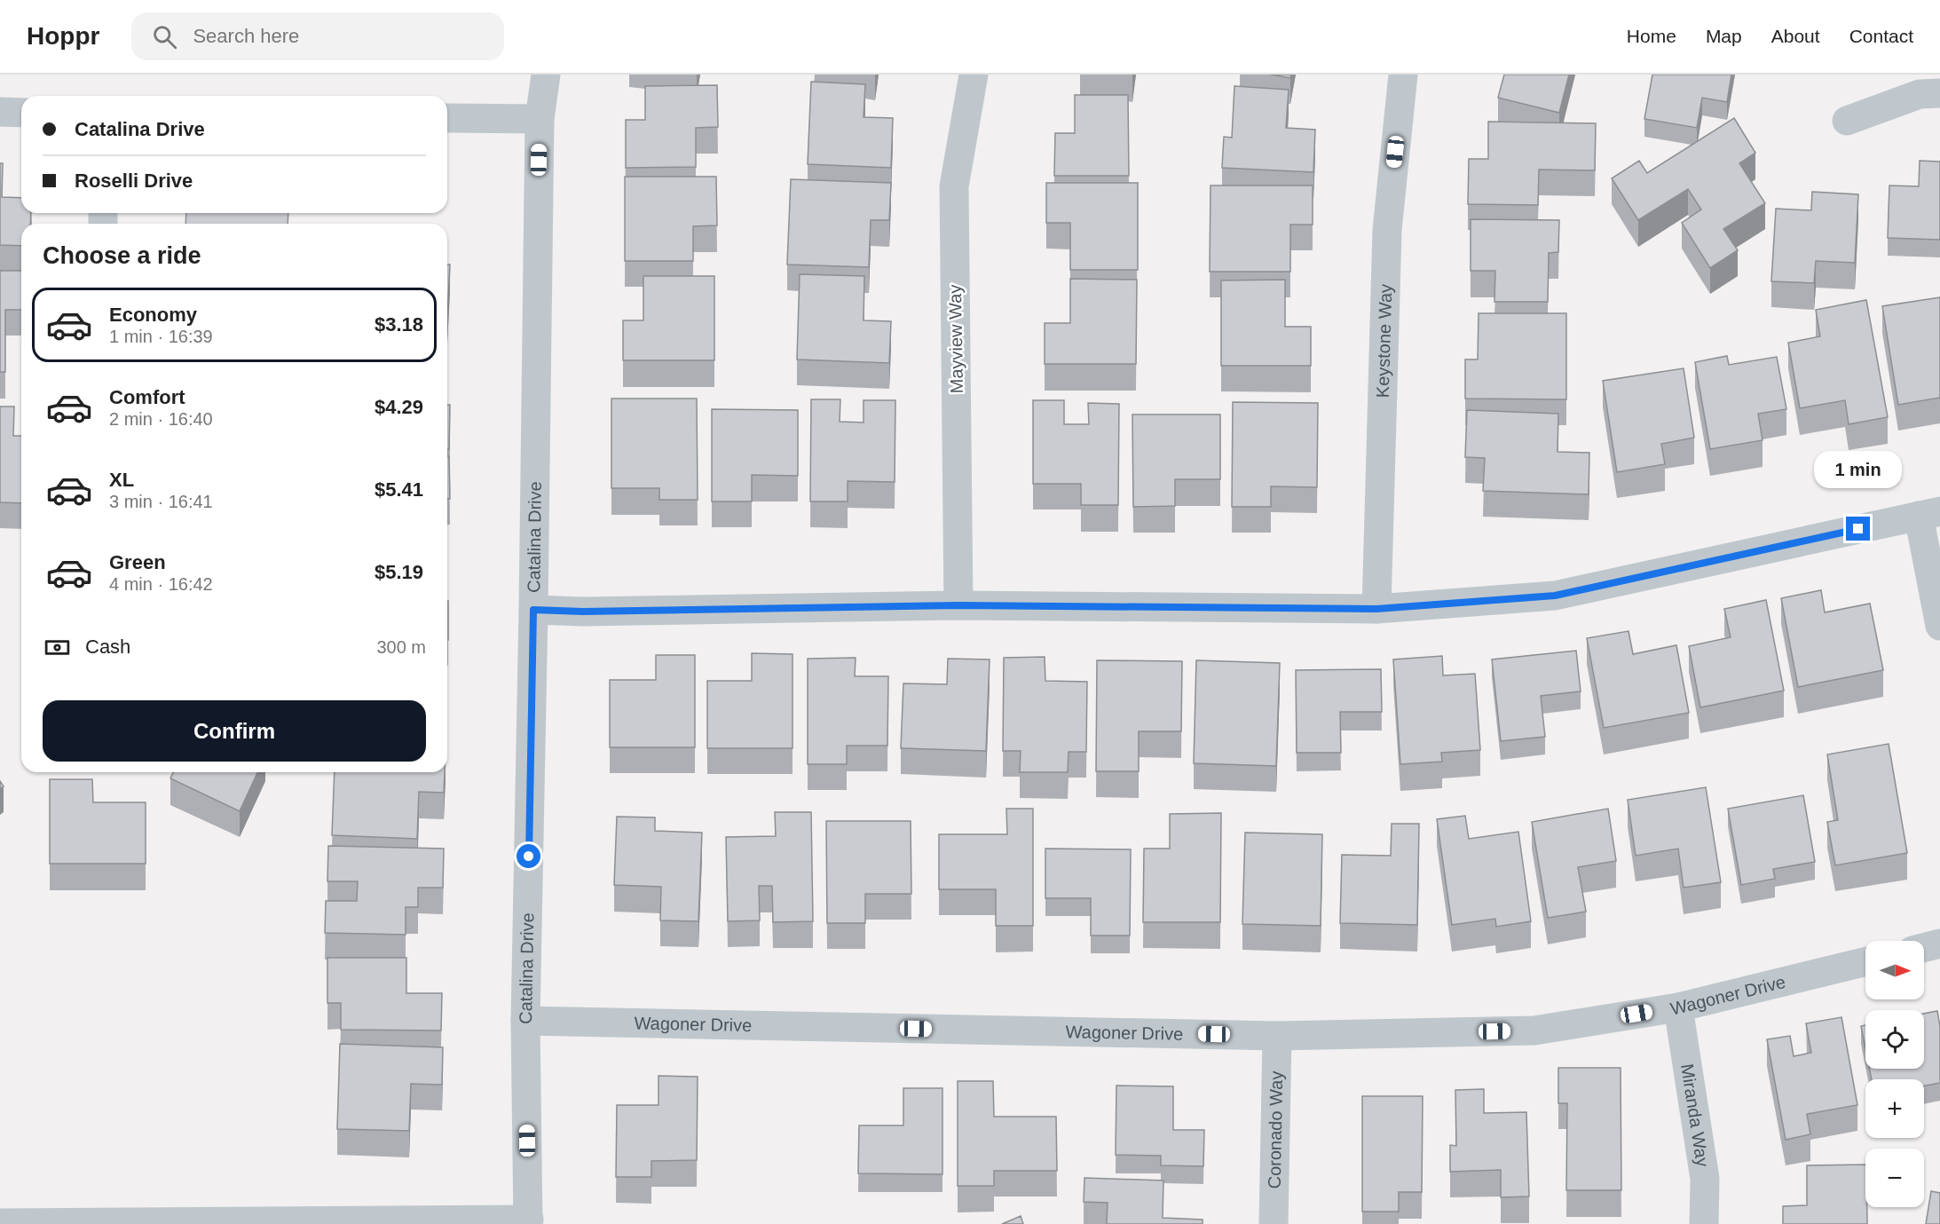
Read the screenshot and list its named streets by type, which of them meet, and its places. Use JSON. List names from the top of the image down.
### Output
{
  "streets": {
    "street": [
      "Mayview Way",
      "Keystone Way",
      "Catalina Drive",
      "Wagoner Drive",
      "Miranda Way",
      "Coronado Way"
    ]
  },
  "crossings": [
    ["Catalina Drive", "Wagoner Drive"],
    ["Wagoner Drive", "Miranda Way"],
    ["Wagoner Drive", "Coronado Way"]
  ],
  "north": "right",
  "page": {
    "header": "Hoppr",
    "search": "Search here",
    "nav": [
      "Home",
      "Map",
      "About",
      "Contact"
    ],
    "banner": ["Catalina Drive", "Roselli Drive"],
    "heading": "Choose a ride",
    "list": [
      {
        "name": "Economy",
        "note": "1 min · 16:39",
        "value": "$3.18"
      },
      {
        "name": "Comfort",
        "note": "2 min · 16:40",
        "value": "$4.29"
      },
      {
        "name": "XL",
        "note": "3 min · 16:41",
        "value": "$5.41"
      },
      {
        "name": "Green",
        "note": "4 min · 16:42",
        "value": "$5.19"
      }
    ],
    "bubble": "1 min",
    "pay": ["Cash", "300 m"],
    "buttons": "Confirm",
    "map_buttons": ["+", "−"]
  }
}
